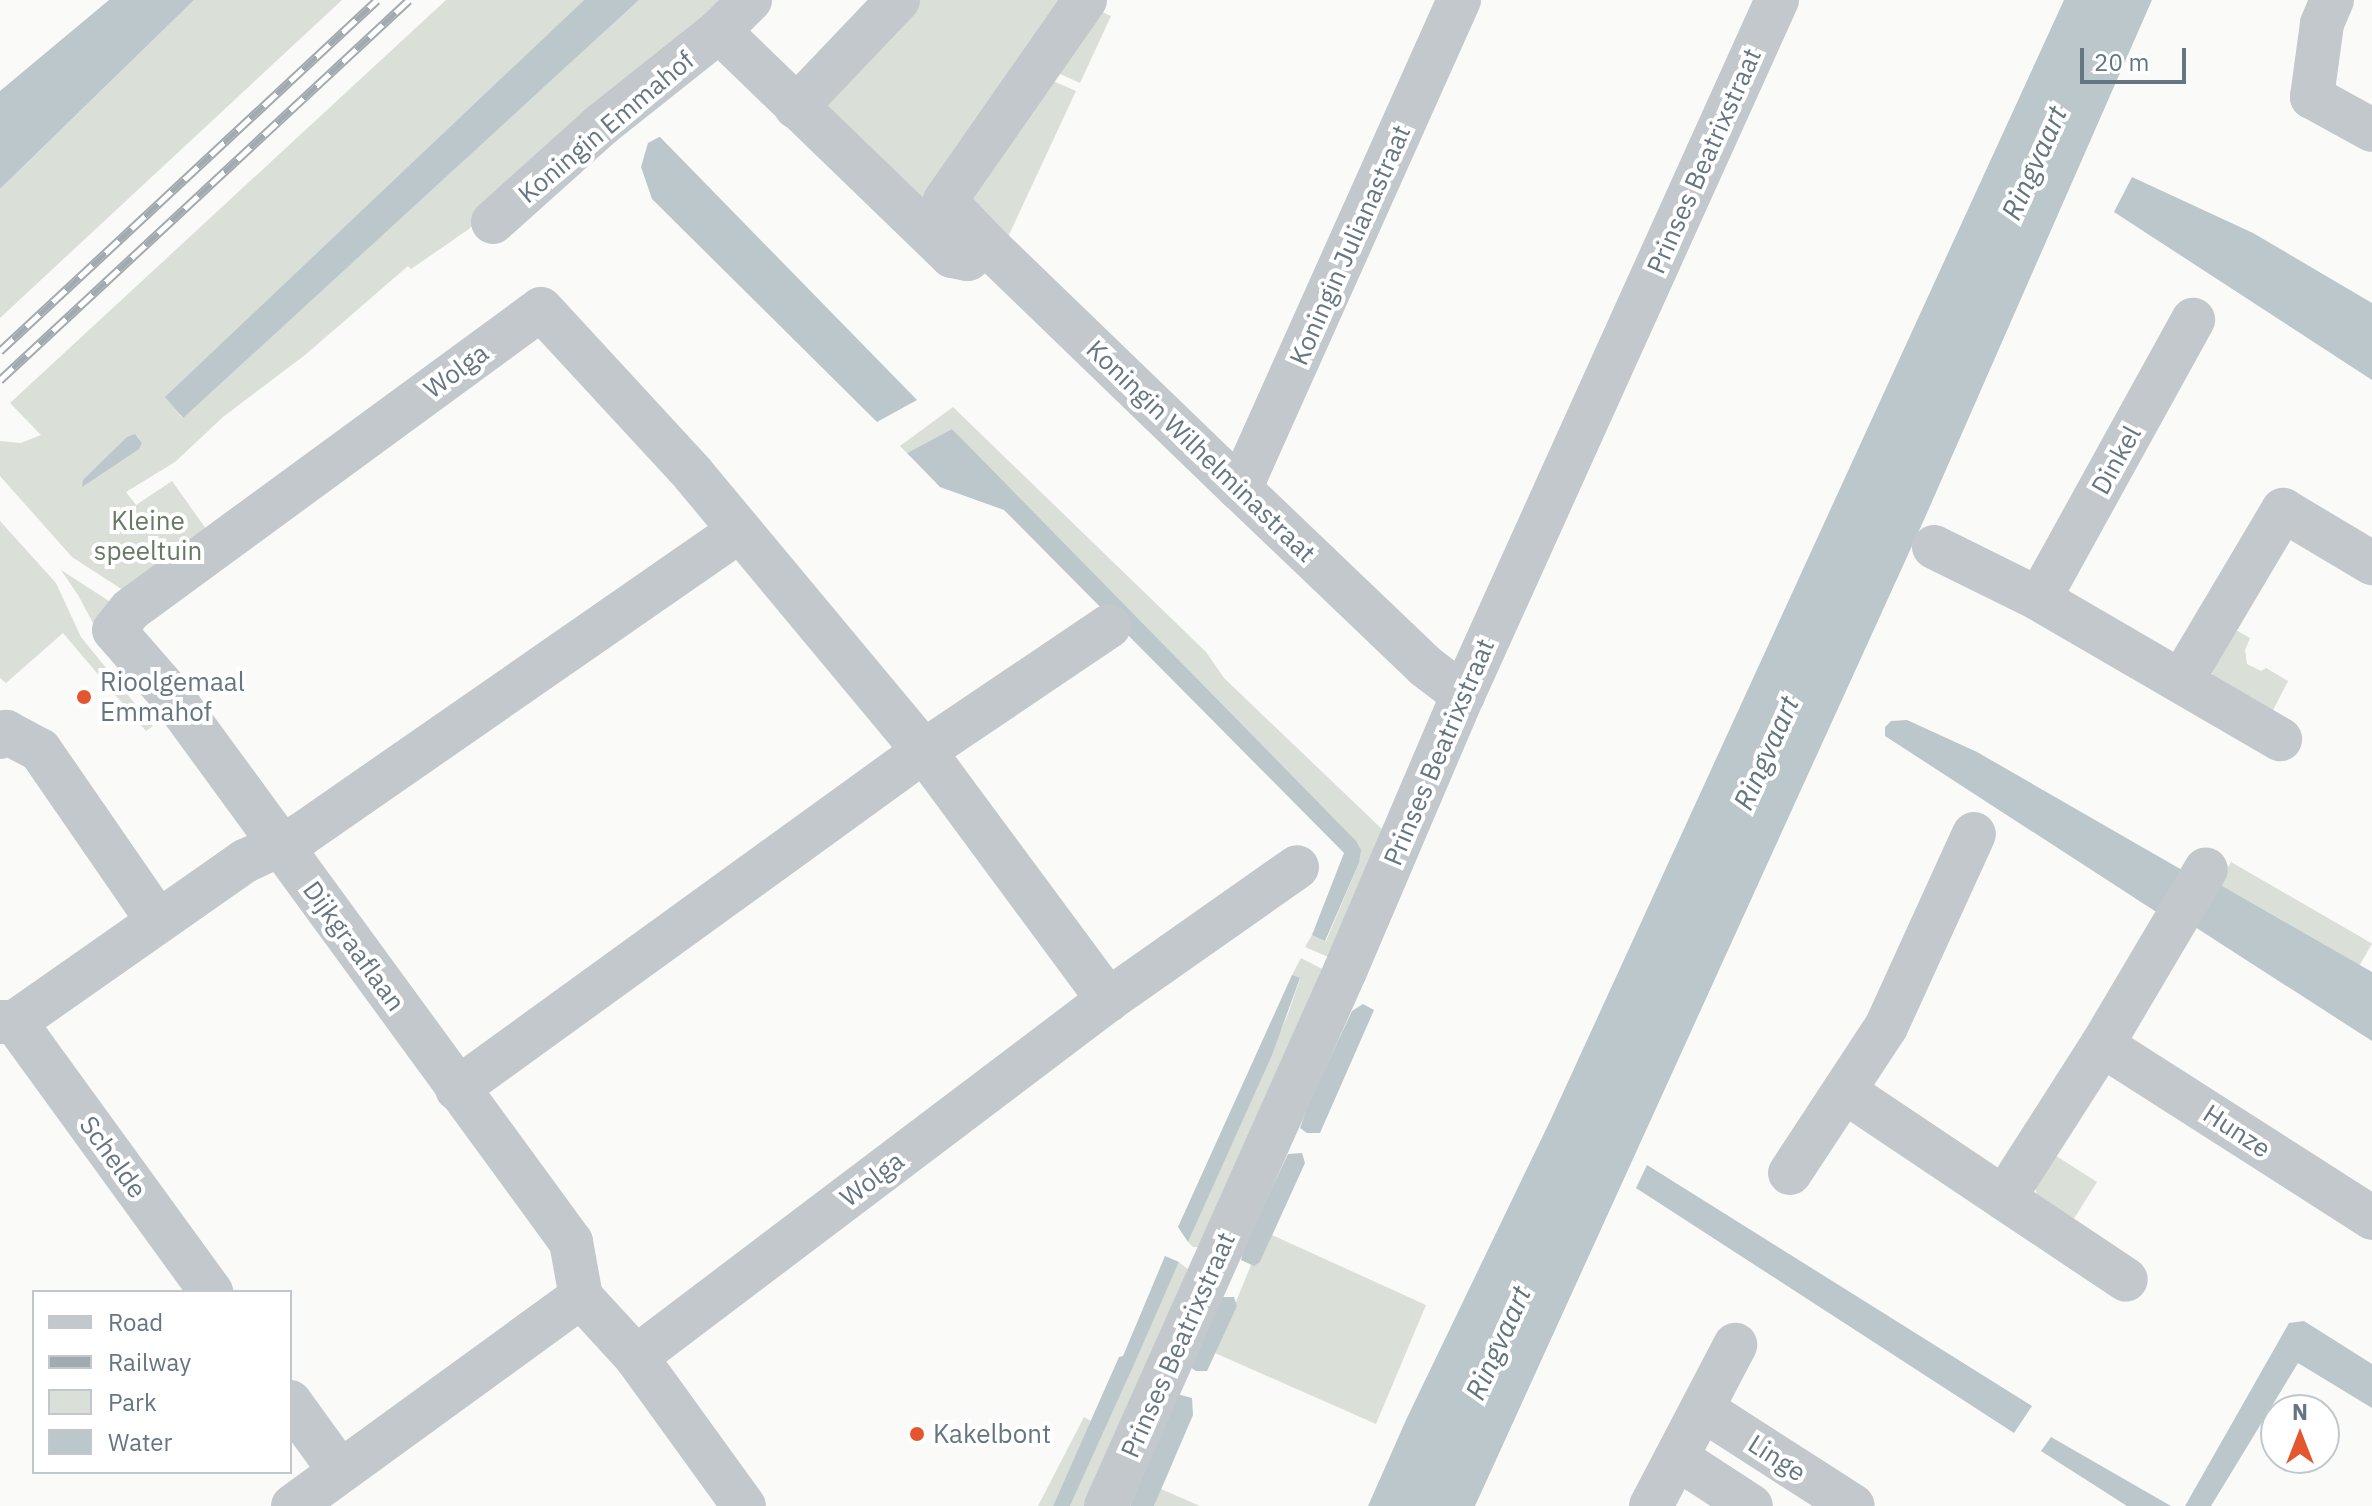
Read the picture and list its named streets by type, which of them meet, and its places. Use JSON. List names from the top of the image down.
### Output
{
  "streets": {
    "street": [
      "Koningin Emmahof",
      "Prinses Beatrixstraat",
      "Koningin Julianastraat",
      "Wolga",
      "Koningin Wilhelminastraat",
      "Dinkel",
      "Dijkgraaflaan",
      "Hunze",
      "Schelde",
      "Linge"
    ]
  },
  "crossings": [
    ["Koningin Emmahof", "Koningin Wilhelminastraat"],
    ["Prinses Beatrixstraat", "Koningin Wilhelminastraat"],
    ["Koningin Julianastraat", "Koningin Wilhelminastraat"],
    ["Wolga", "Dijkgraaflaan"],
    ["Dijkgraaflaan", "Schelde"]
  ],
  "water": ["Ringvaart"],
  "parks": ["Kleine speeltuin"],
  "places": ["Rioolgemaal Emmahof", "Kakelbont"],
  "legend": [
    "Road",
    "Railway",
    "Park",
    "Water"
  ],
  "scale_bar": "20 m",
  "north": "top"
}
